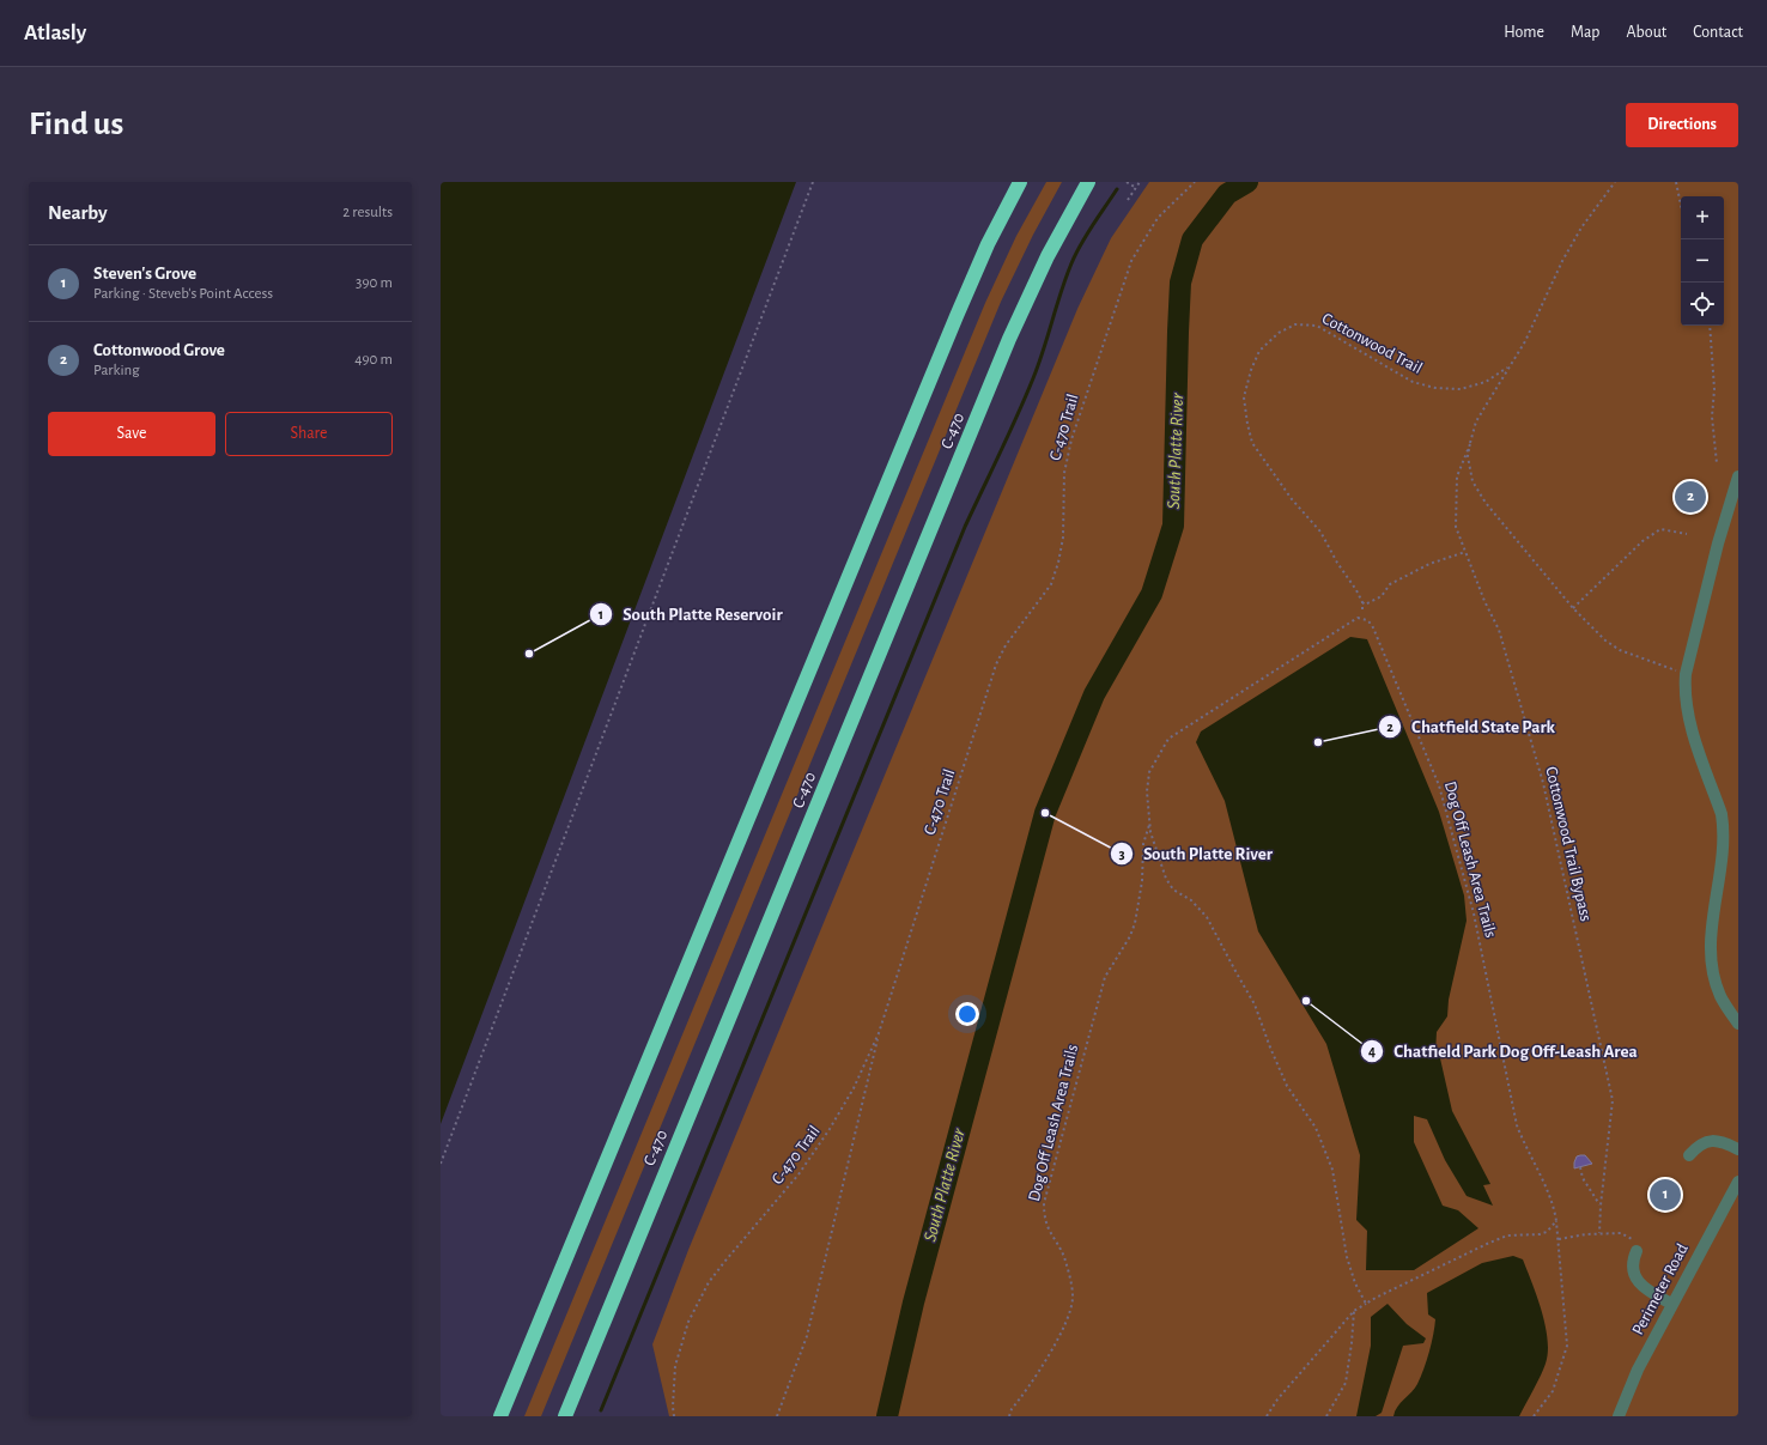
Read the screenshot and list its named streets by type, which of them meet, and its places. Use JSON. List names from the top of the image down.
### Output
{
  "streets": {
    "highway": ["C-470"],
    "street": ["Perimeter Road"],
    "path": [
      "Cottonwood Trail",
      "C-470 Trail",
      "Cottonwood Trail Bypass",
      "Dog Off Leash Area Trails"
    ]
  },
  "crossings": [
    ["Cottonwood Trail", "Cottonwood Trail Bypass"]
  ],
  "water": ["South Platte River"],
  "places": [
    "South Platte Reservoir",
    "Chatfield State Park",
    "South Platte River",
    "Chatfield Park Dog Off-Leash Area"
  ],
  "page": {
    "header": "Atlasly",
    "nav": [
      "Home",
      "Map",
      "About",
      "Contact"
    ],
    "buttons": [
      "Directions",
      ["Save", "Share"]
    ],
    "title": "Find us",
    "heading": ["Nearby", "2 results"],
    "map_buttons": ["+", "−"],
    "list": [
      {
        "mark": "1",
        "name": "Steven's Grove",
        "note": "Parking · Steveb's Point Access",
        "value": "390 m"
      },
      {
        "mark": "2",
        "name": "Cottonwood Grove",
        "note": "Parking",
        "value": "490 m"
      }
    ],
    "pins": ["2", "1"]
  }
}
